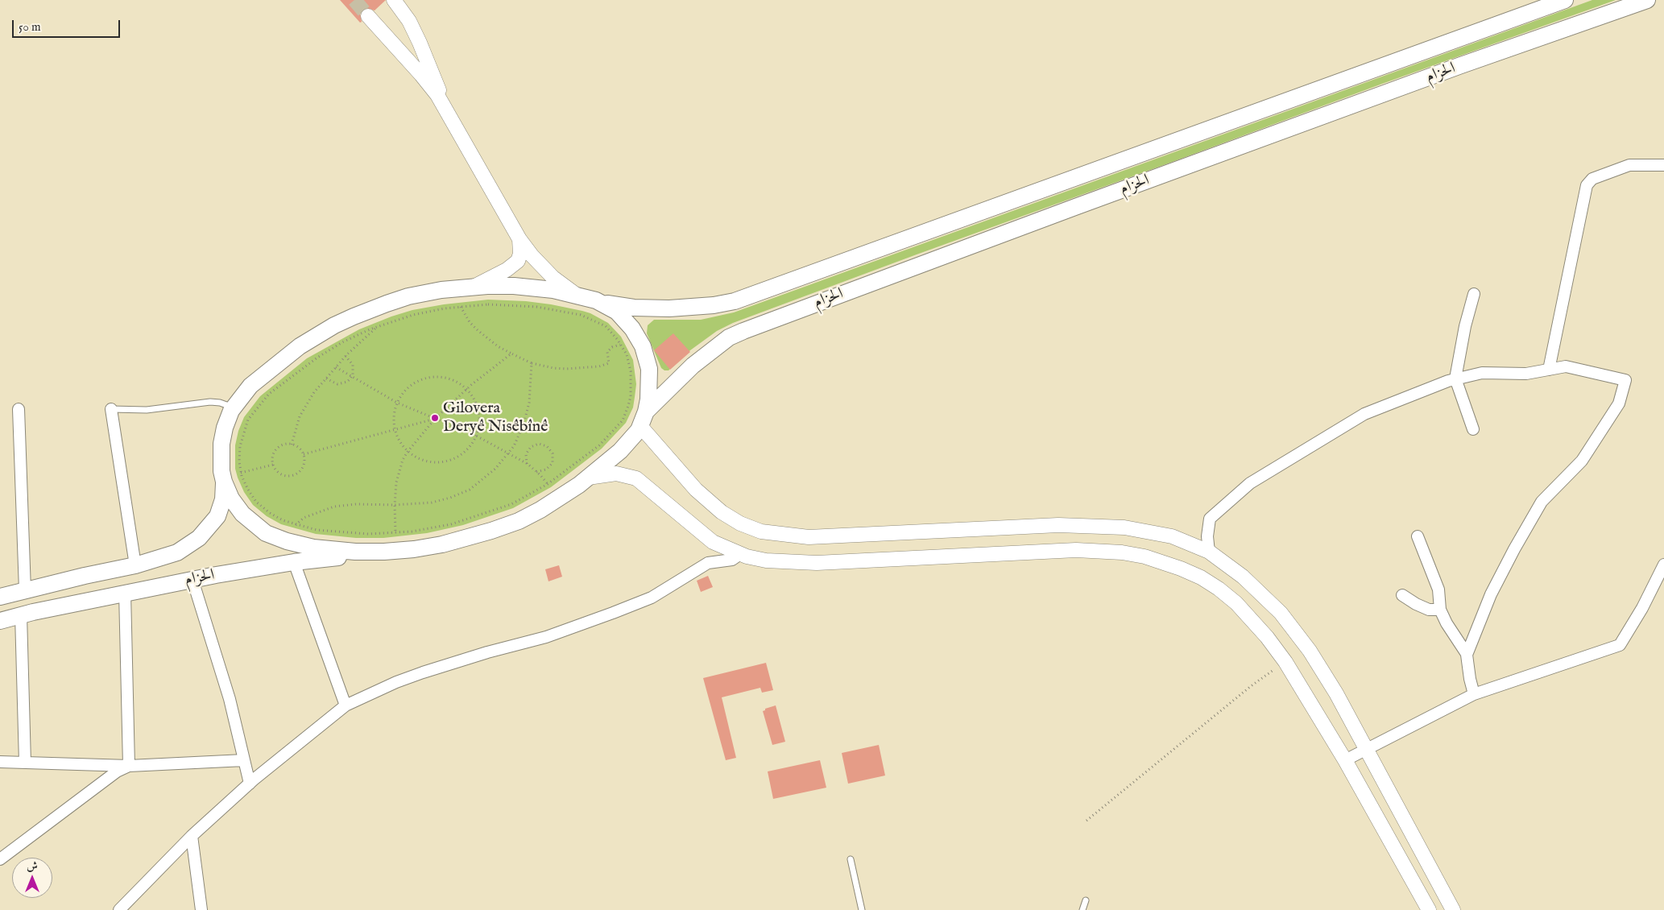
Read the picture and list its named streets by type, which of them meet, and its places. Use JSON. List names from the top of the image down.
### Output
{
  "streets": {
    "main road": ["الحزام"]
  },
  "places": ["Gilovera Deryê Nisêbînê"],
  "scale_bar": "50 m",
  "north": "top"
}
